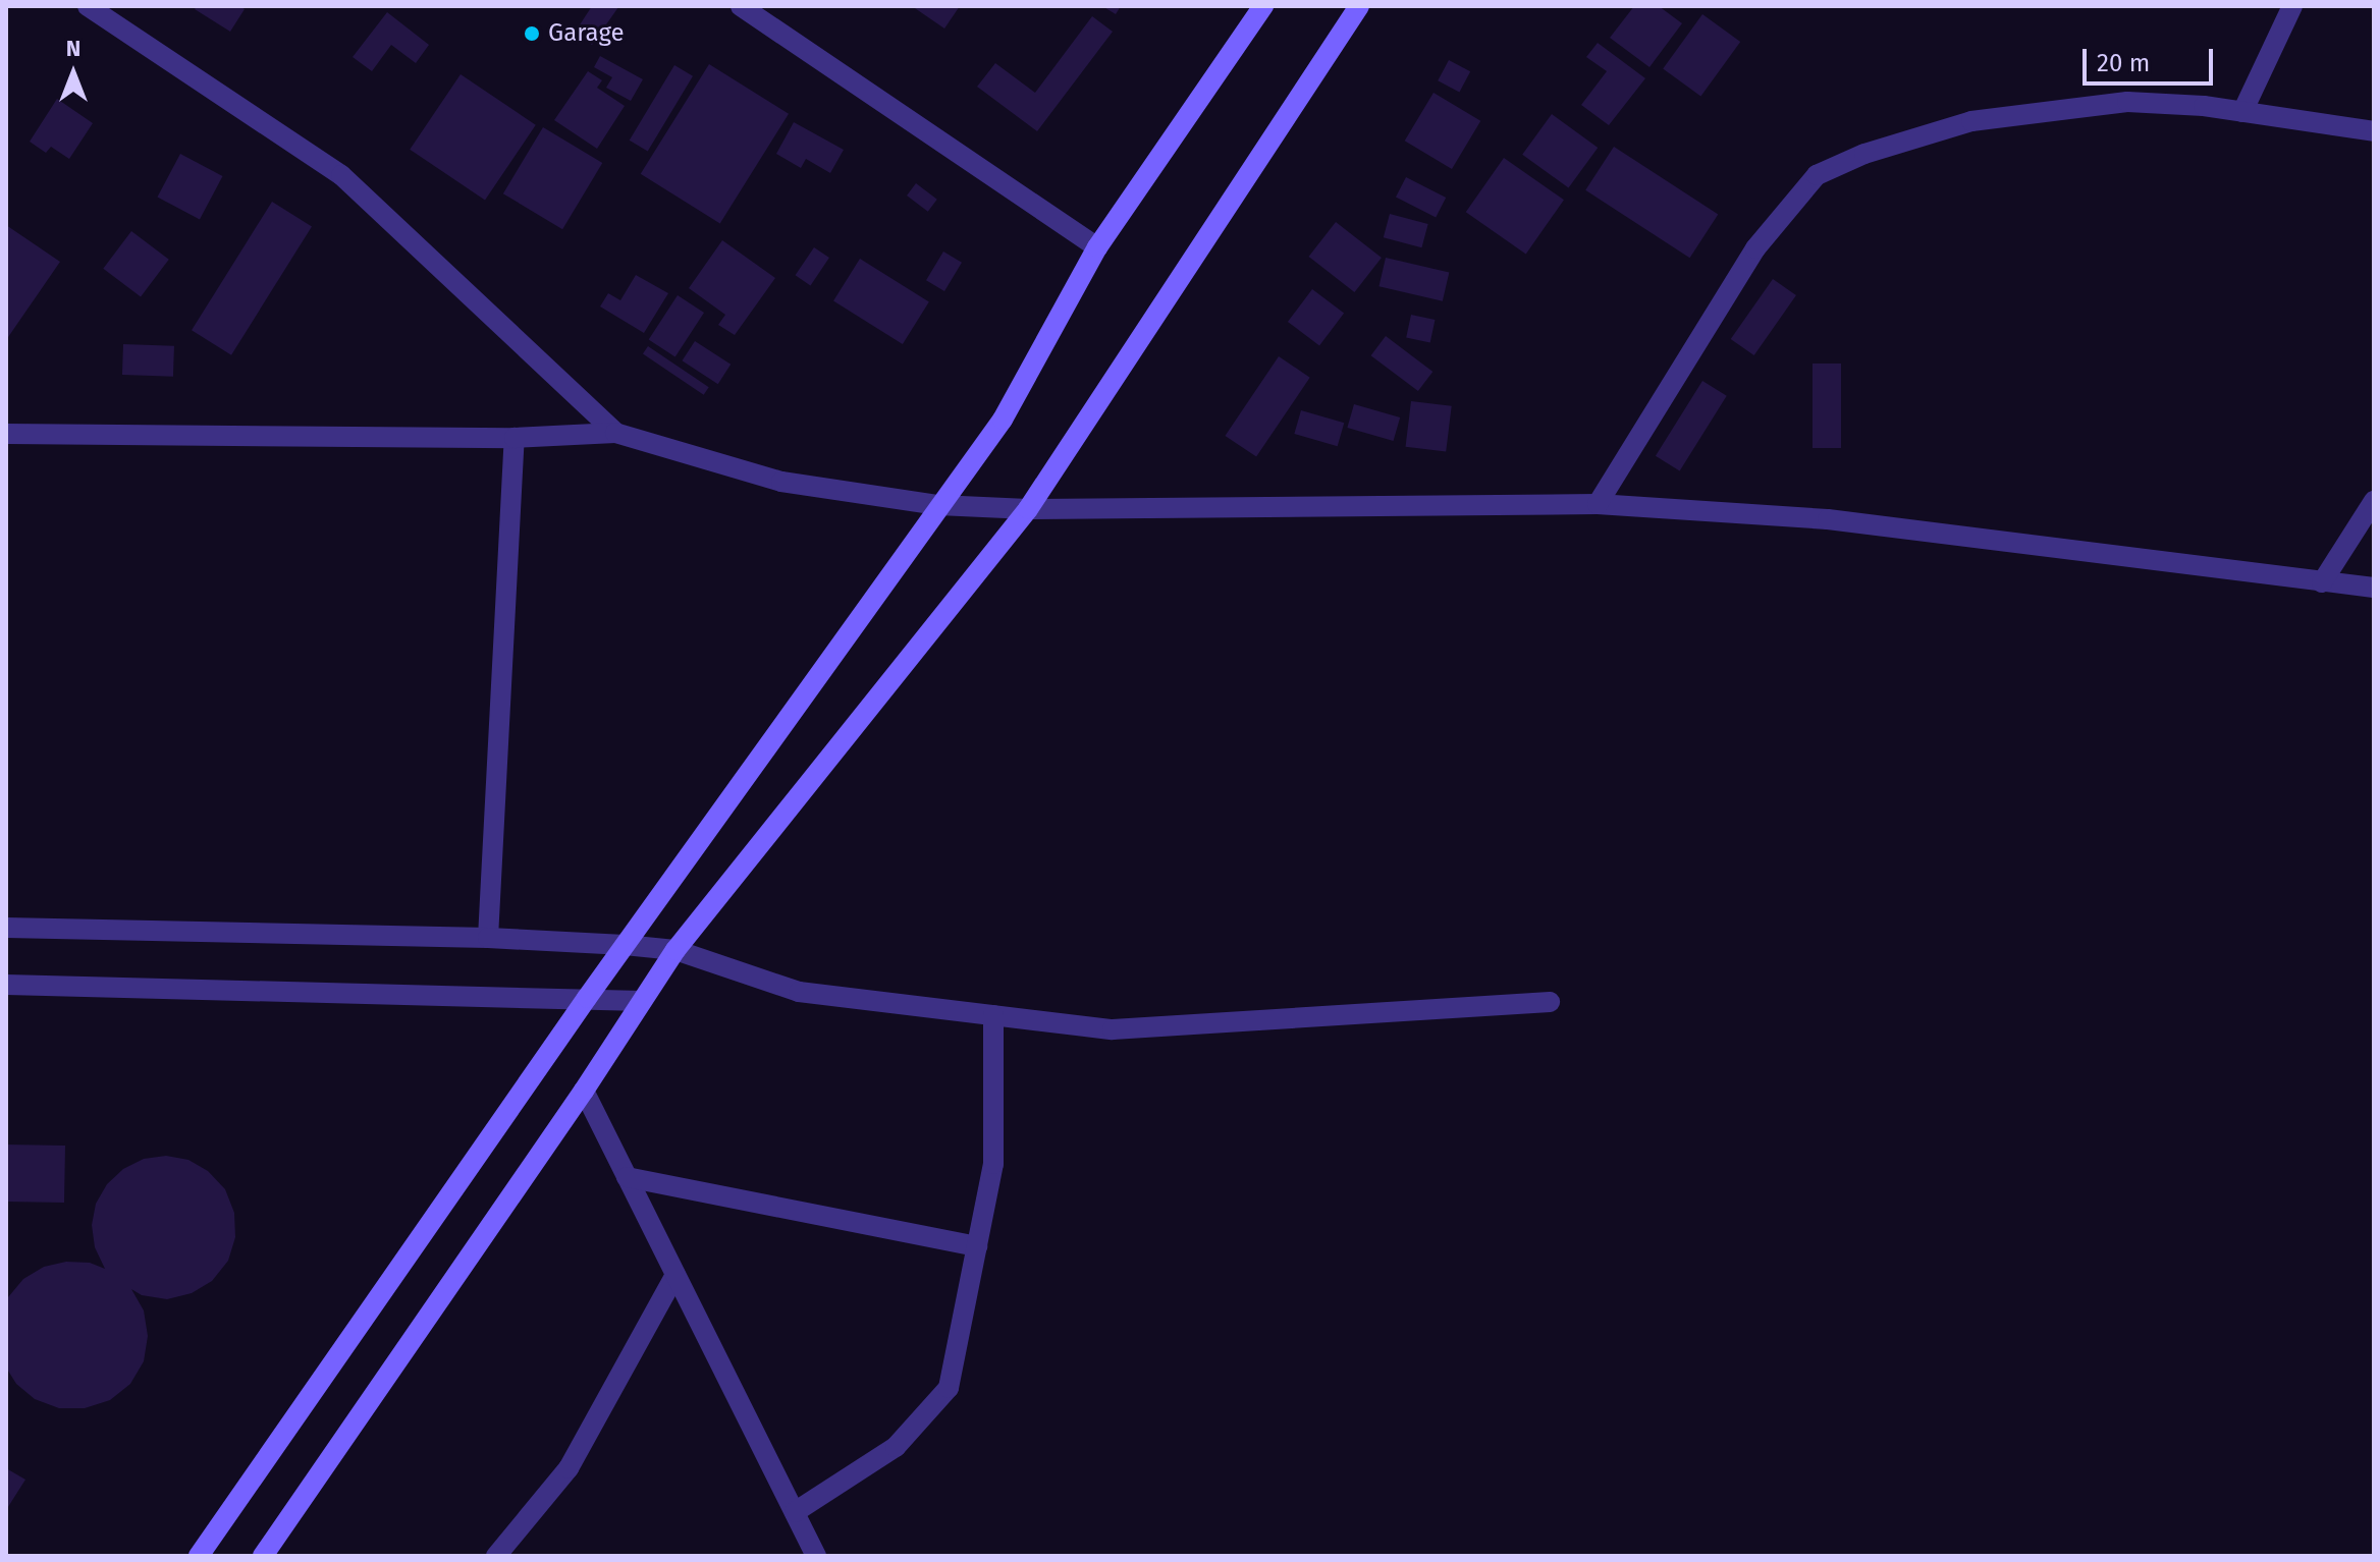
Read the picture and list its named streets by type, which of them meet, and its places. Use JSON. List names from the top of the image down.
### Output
{
  "places": ["Garage"],
  "scale_bar": "20 m",
  "north": "top"
}
